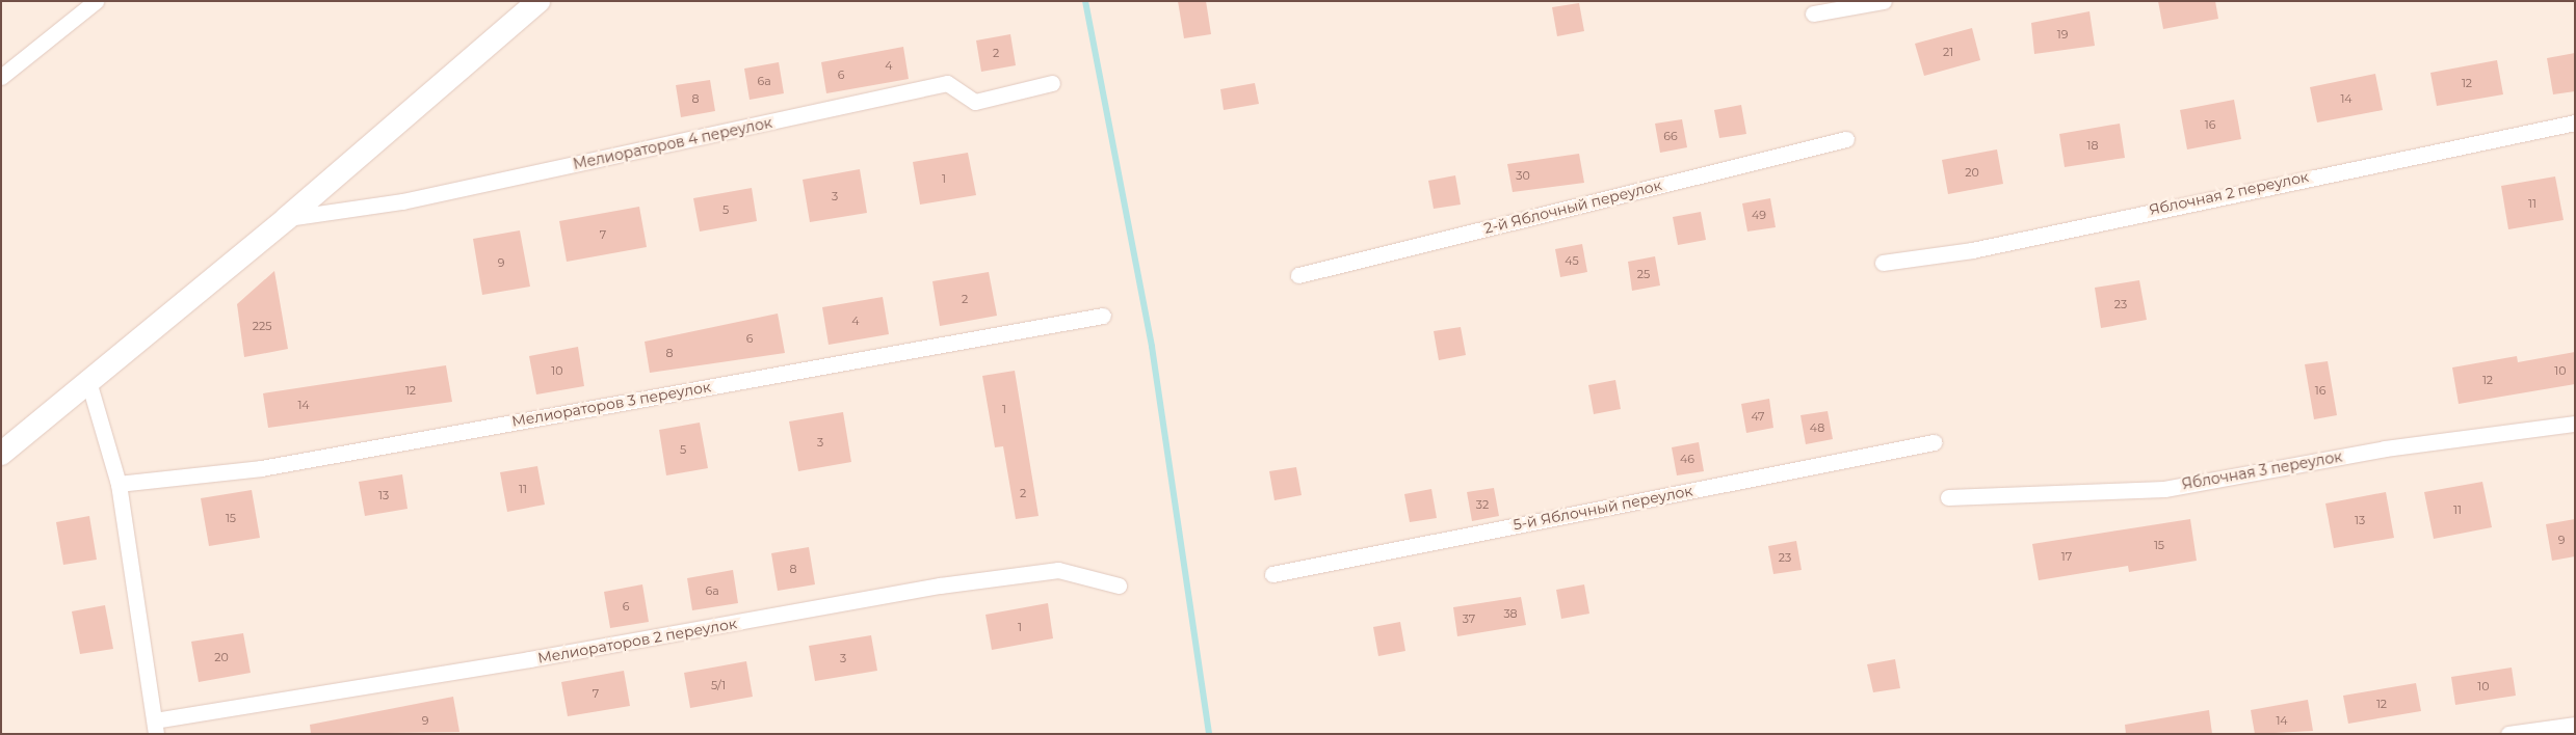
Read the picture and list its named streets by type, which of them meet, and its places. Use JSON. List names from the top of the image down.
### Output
{
  "streets": {
    "street": [
      "Мелиораторов 4 переулок",
      "Яблочная 2 переулок",
      "2-й Яблочный переулок",
      "Мелиораторов 3 переулок",
      "Яблочная 3 переулок",
      "5-й Яблочный переулок",
      "Мелиораторов 2 переулок"
    ]
  },
  "house_numbers": [
    "19",
    "21",
    "2",
    "4",
    "6",
    "6а",
    "12",
    "8",
    "14",
    "16",
    "66",
    "18",
    "20",
    "30",
    "1",
    "3",
    "11",
    "5",
    "49",
    "7",
    "45",
    "9",
    "25",
    "2",
    "23",
    "4",
    "225",
    "6",
    "8",
    "10",
    "10",
    "12",
    "12",
    "16",
    "14",
    "1",
    "47",
    "48",
    "3",
    "5",
    "46",
    "11",
    "2",
    "13",
    "32",
    "11",
    "15",
    "13",
    "9",
    "15",
    "17",
    "23",
    "8",
    "6а",
    "6",
    "38",
    "37",
    "1",
    "20",
    "3",
    "5/1",
    "10",
    "7",
    "12",
    "9",
    "14"
  ]
}
